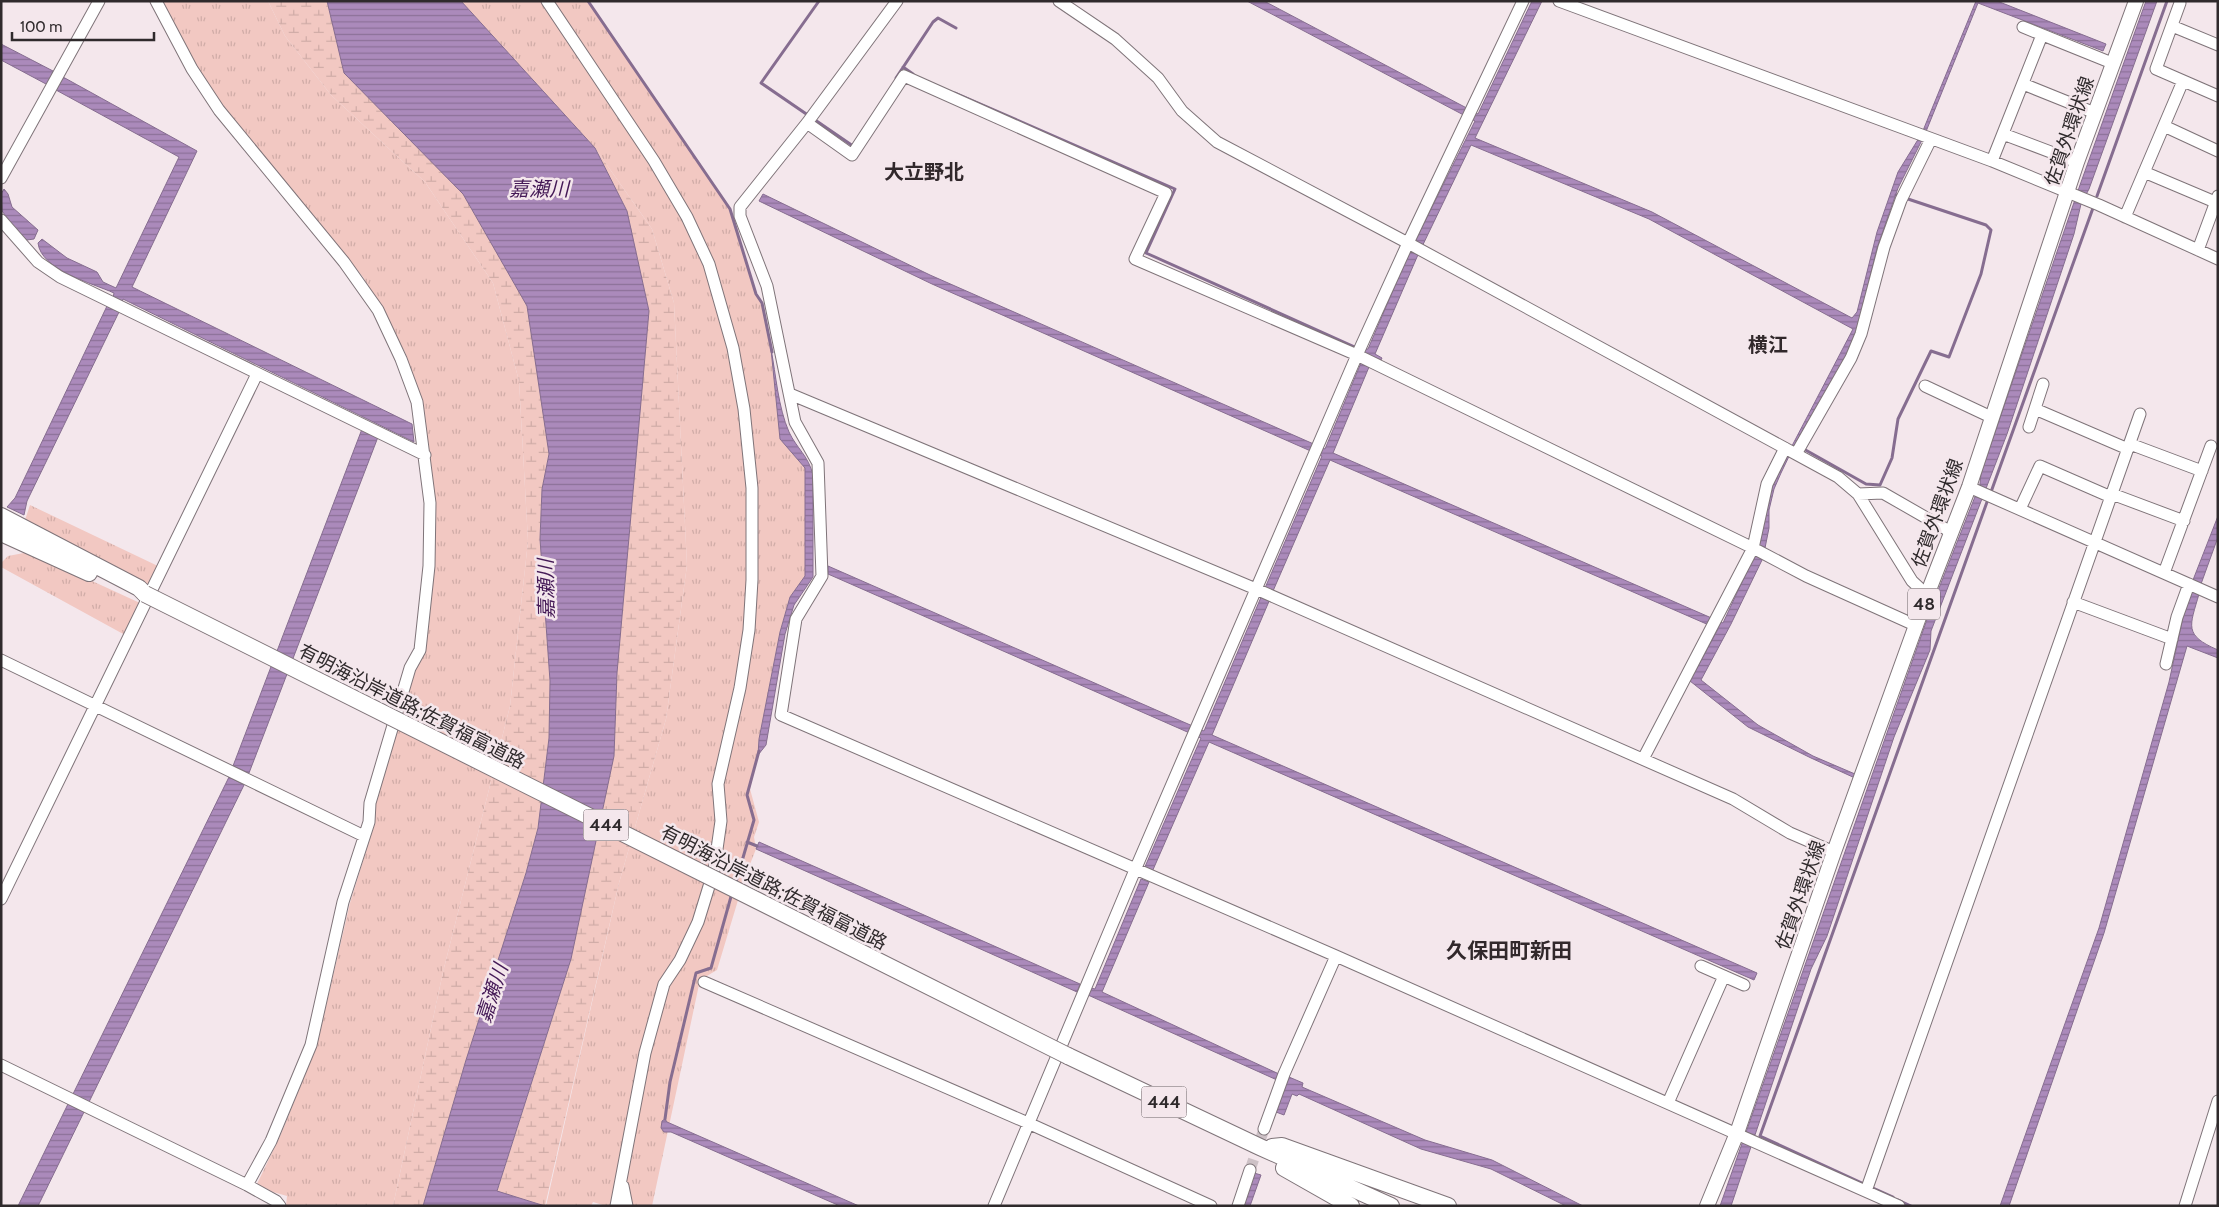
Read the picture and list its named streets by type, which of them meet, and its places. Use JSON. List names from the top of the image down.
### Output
{
  "streets": {
    "highway": ["有明海沿岸道路;佐賀福富道路", "444"],
    "main road": ["佐賀外環状線", "48"]
  },
  "districts": ["大立野北", "横江", "久保田町新田"],
  "water": ["嘉瀬川"],
  "scale_bar": "100 m"
}
